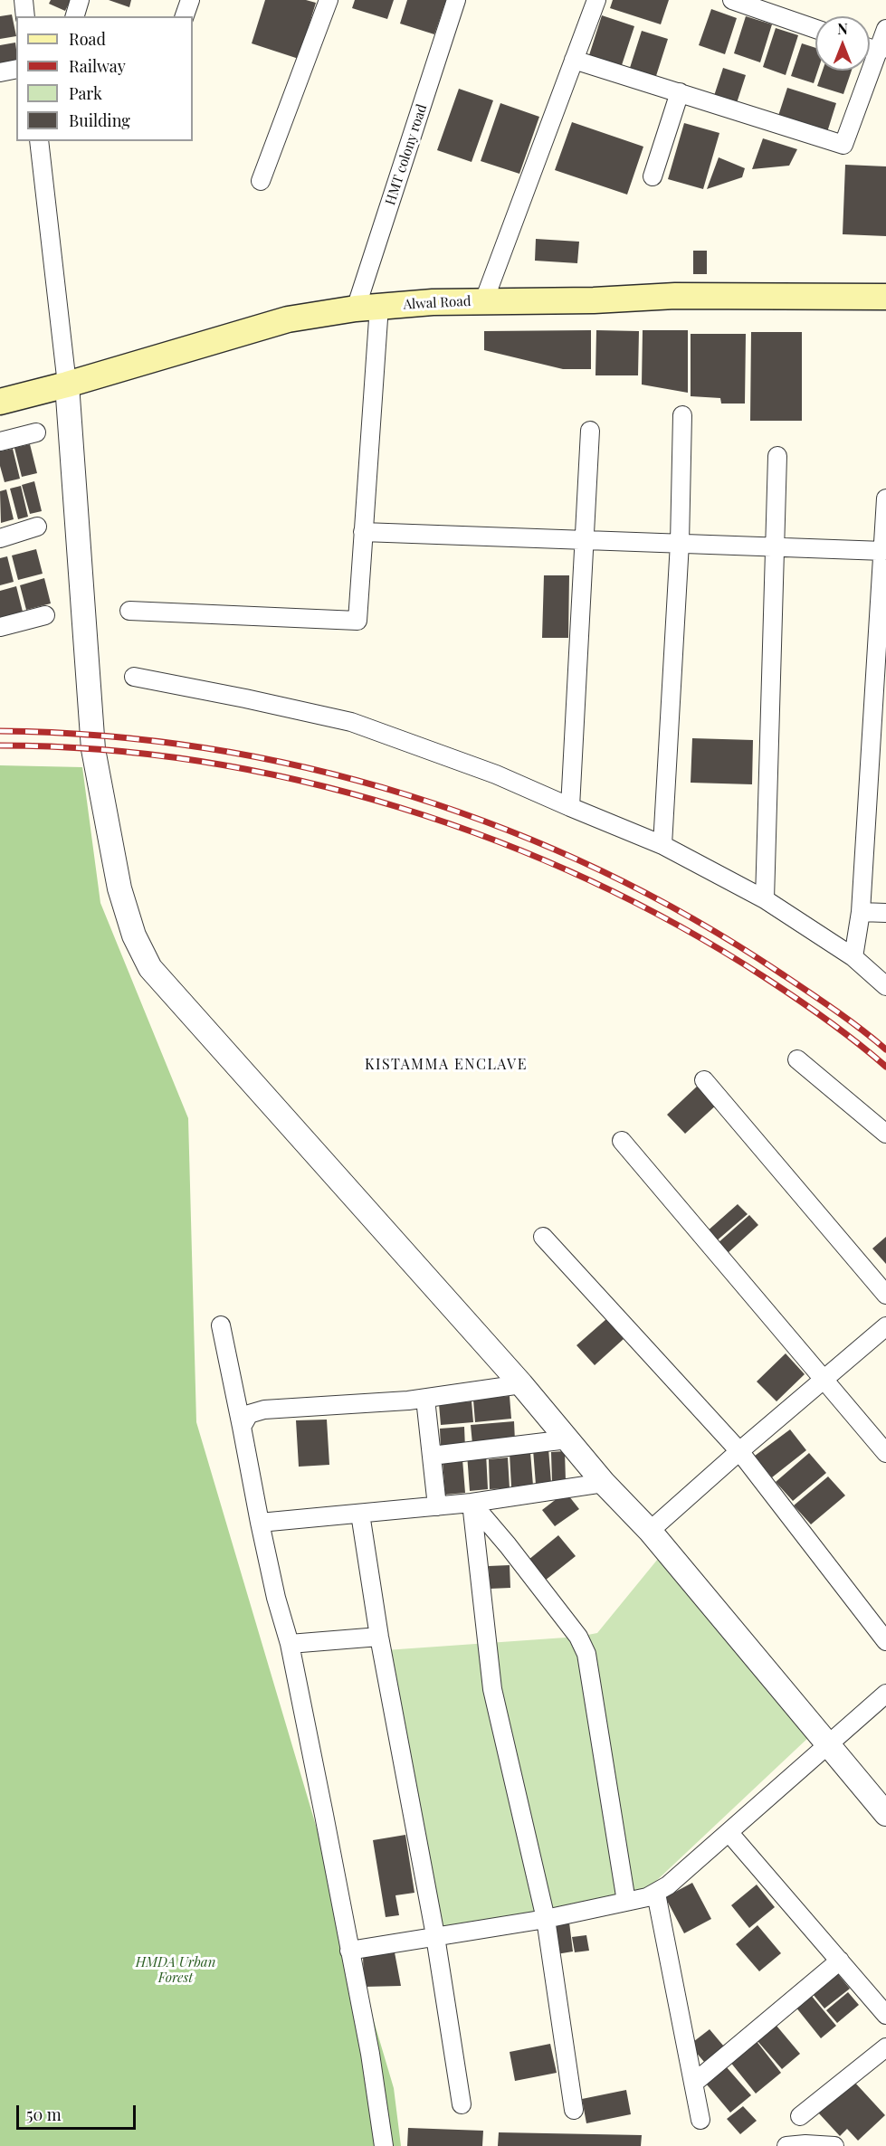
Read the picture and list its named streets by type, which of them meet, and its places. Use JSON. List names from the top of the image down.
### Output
{
  "streets": {
    "main road": ["Alwal Road"],
    "street": ["HMT colony road"]
  },
  "crossings": [
    ["HMT colony road", "Alwal Road"]
  ],
  "districts": ["KISTAMMA ENCLAVE"],
  "parks": ["HMDA Urban Forest"],
  "legend": [
    "Road",
    "Railway",
    "Park",
    "Building"
  ],
  "scale_bar": "50 m",
  "north": "top"
}
